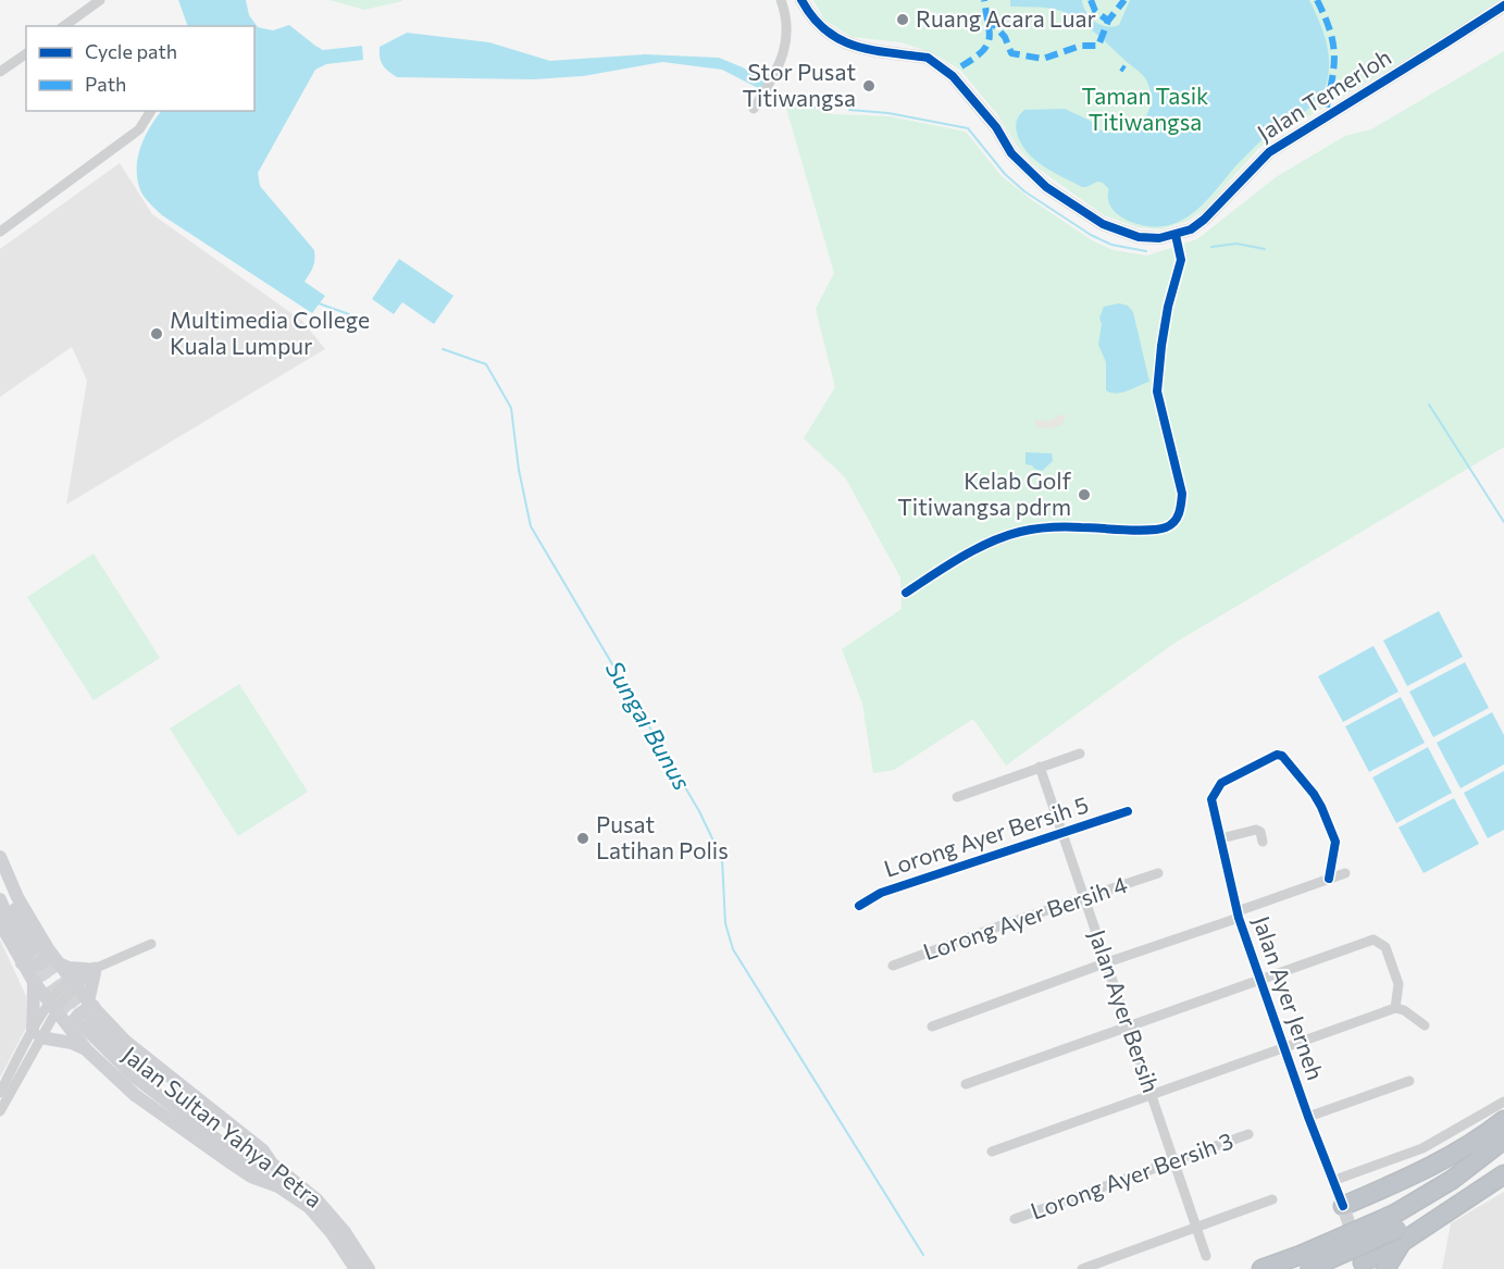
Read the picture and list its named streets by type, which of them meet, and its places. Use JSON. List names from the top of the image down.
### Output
{
  "streets": {
    "main road": ["Jalan Temerloh", "Jalan Ayer Jerneh", "Jalan Sultan Yahya Petra"],
    "street": [
      "Lorong Ayer Bersih 5",
      "Lorong Ayer Bersih 4",
      "Jalan Ayer Bersih",
      "Lorong Ayer Bersih 3"
    ]
  },
  "crossings": [
    ["Lorong Ayer Bersih 5", "Jalan Ayer Bersih"],
    ["Lorong Ayer Bersih 4", "Jalan Ayer Bersih"],
    ["Jalan Ayer Bersih", "Lorong Ayer Bersih 3"]
  ],
  "water": ["Sungai Bunus"],
  "parks": ["Taman Tasik Titiwangsa"],
  "places": [
    "Ruang Acara Luar",
    "Stor Pusat Titiwangsa",
    "Multimedia College Kuala Lumpur",
    "Kelab Golf Titiwangsa pdrm",
    "Pusat Latihan Polis"
  ],
  "legend": ["Cycle path", "Path"]
}
